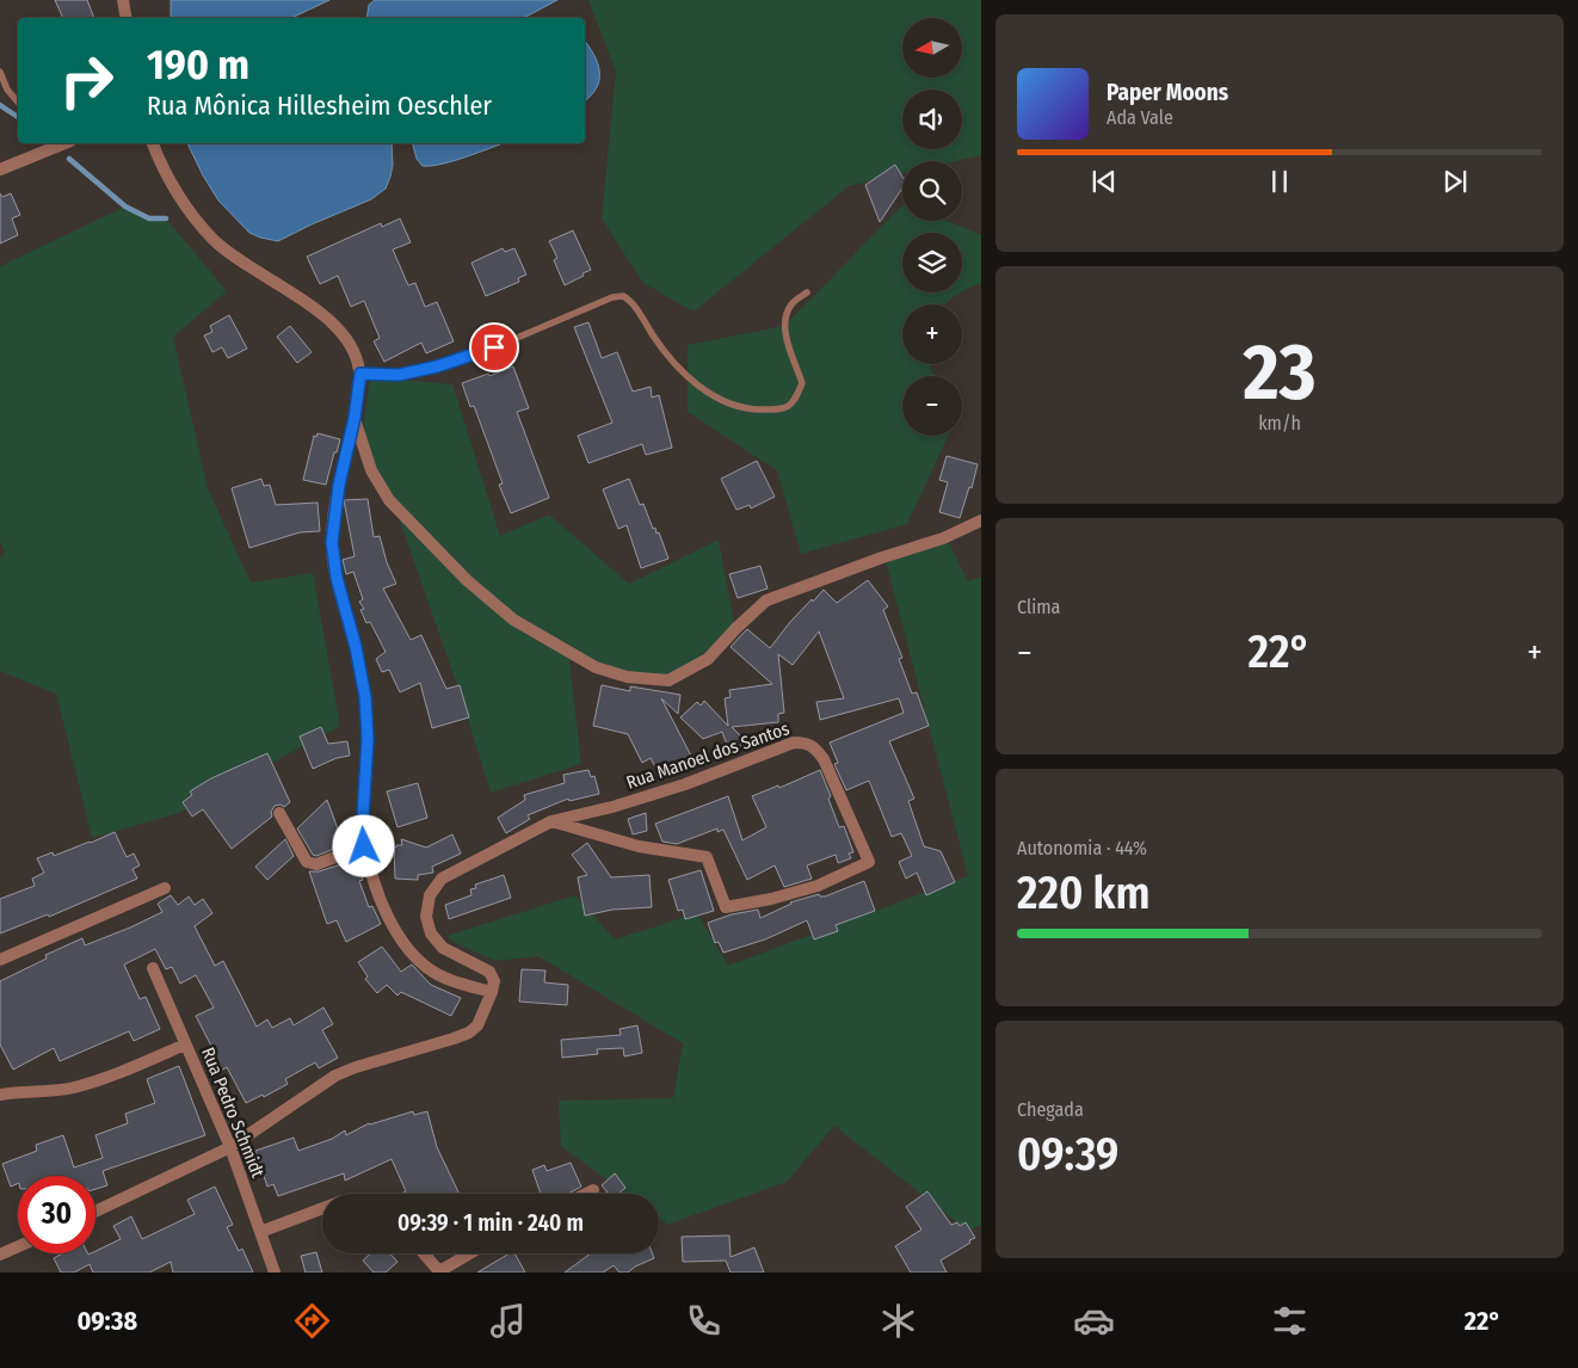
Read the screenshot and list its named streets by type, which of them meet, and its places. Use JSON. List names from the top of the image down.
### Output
{
  "streets": {
    "street": ["Rua Manoel dos Santos", "Rua Pedro Schmidt"]
  },
  "north": "left",
  "page": {
    "map_buttons": ["+", "−"],
    "turn": ["190 m", "Rua Mônica Hillesheim Oeschler"],
    "song": ["Paper Moons", "Ada Vale"],
    "tile": [
      ["23", "km/h"],
      "Clima",
      ["Autonomia · 44%", "220 km"],
      ["Chegada", "09:39"]
    ],
    "heat": ["−", "22°", "+"],
    "limit": "30",
    "trip": "09:39 · 1 min · 240 m",
    "tabs": ["09:38", "22°"]
  }
}
